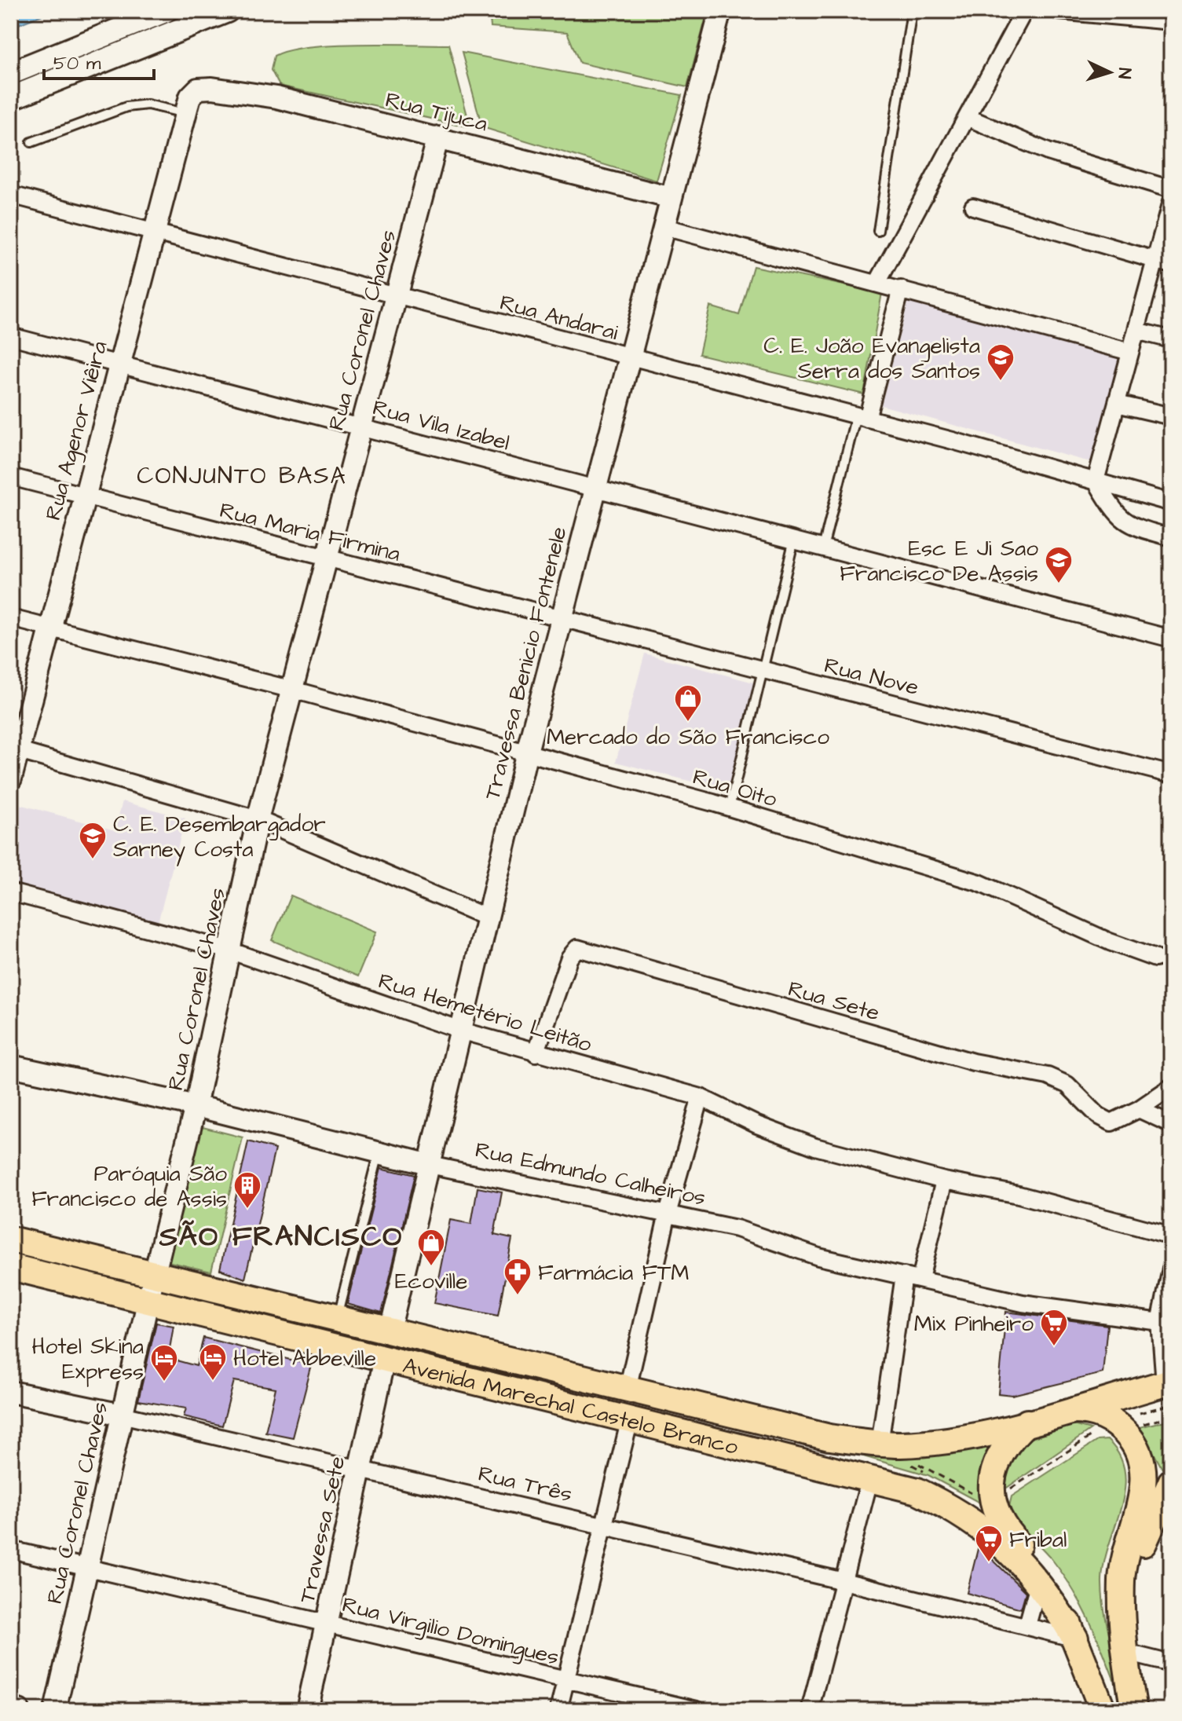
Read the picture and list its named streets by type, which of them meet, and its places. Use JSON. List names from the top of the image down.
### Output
{
  "streets": {
    "main road": ["Avenida Marechal Castelo Branco"],
    "street": [
      "Rua Tijuca",
      "Rua Andarai",
      "Rua Coronel Chaves",
      "Rua Vila Izabel",
      "Rua Agenor Viêira",
      "Rua Maria Firmina",
      "Travessa Benicio Fontenele",
      "Rua Nove",
      "Rua Oito",
      "Rua Sete",
      "Rua Hemetério Leitão",
      "Rua Edmundo Calheiros",
      "Rua Três",
      "Travessa Sete",
      "Rua Virgilio Domingues"
    ]
  },
  "crossings": [
    ["Rua Tijuca", "Rua Coronel Chaves"],
    ["Rua Tijuca", "Rua Agenor Viêira"],
    ["Rua Tijuca", "Travessa Benicio Fontenele"],
    ["Rua Andarai", "Rua Coronel Chaves"],
    ["Rua Andarai", "Rua Agenor Viêira"],
    ["Rua Andarai", "Travessa Benicio Fontenele"],
    ["Rua Coronel Chaves", "Rua Vila Izabel"],
    ["Rua Coronel Chaves", "Rua Maria Firmina"],
    ["Rua Coronel Chaves", "Rua Oito"],
    ["Rua Coronel Chaves", "Rua Hemetério Leitão"],
    ["Rua Coronel Chaves", "Rua Edmundo Calheiros"],
    ["Rua Coronel Chaves", "Avenida Marechal Castelo Branco"],
    ["Rua Coronel Chaves", "Rua Três"],
    ["Rua Coronel Chaves", "Rua Virgilio Domingues"],
    ["Rua Vila Izabel", "Rua Agenor Viêira"],
    ["Rua Vila Izabel", "Travessa Benicio Fontenele"],
    ["Rua Agenor Viêira", "Rua Maria Firmina"],
    ["Rua Agenor Viêira", "Rua Oito"],
    ["Rua Maria Firmina", "Travessa Benicio Fontenele"],
    ["Rua Maria Firmina", "Rua Nove"],
    ["Travessa Benicio Fontenele", "Rua Nove"],
    ["Travessa Benicio Fontenele", "Rua Oito"],
    ["Travessa Benicio Fontenele", "Rua Hemetério Leitão"],
    ["Travessa Benicio Fontenele", "Rua Edmundo Calheiros"],
    ["Travessa Benicio Fontenele", "Avenida Marechal Castelo Branco"],
    ["Rua Sete", "Rua Hemetério Leitão"],
    ["Avenida Marechal Castelo Branco", "Rua Três"],
    ["Avenida Marechal Castelo Branco", "Travessa Sete"],
    ["Rua Três", "Travessa Sete"],
    ["Travessa Sete", "Rua Virgilio Domingues"]
  ],
  "districts": ["CONJUNTO BASA", "SÃO FRANCISCO"],
  "places": {
    "school or university": ["C. E. João Evangelista Serra dos Santos", "Esc E Ji Sao Francisco De Assis", "C. E. Desembargador Sarney Costa"],
    "shop": ["Mercado do São Francisco", "Ecoville"],
    "building": ["Paróquia São Francisco de Assis"],
    "pharmacy": ["Farmácia FTM"],
    "supermarket": ["Mix Pinheiro", "Fribal"],
    "hotel": ["Hotel Abbeville", "Hotel Skina Express"]
  },
  "scale_bar": "50 m",
  "north": "right"
}
